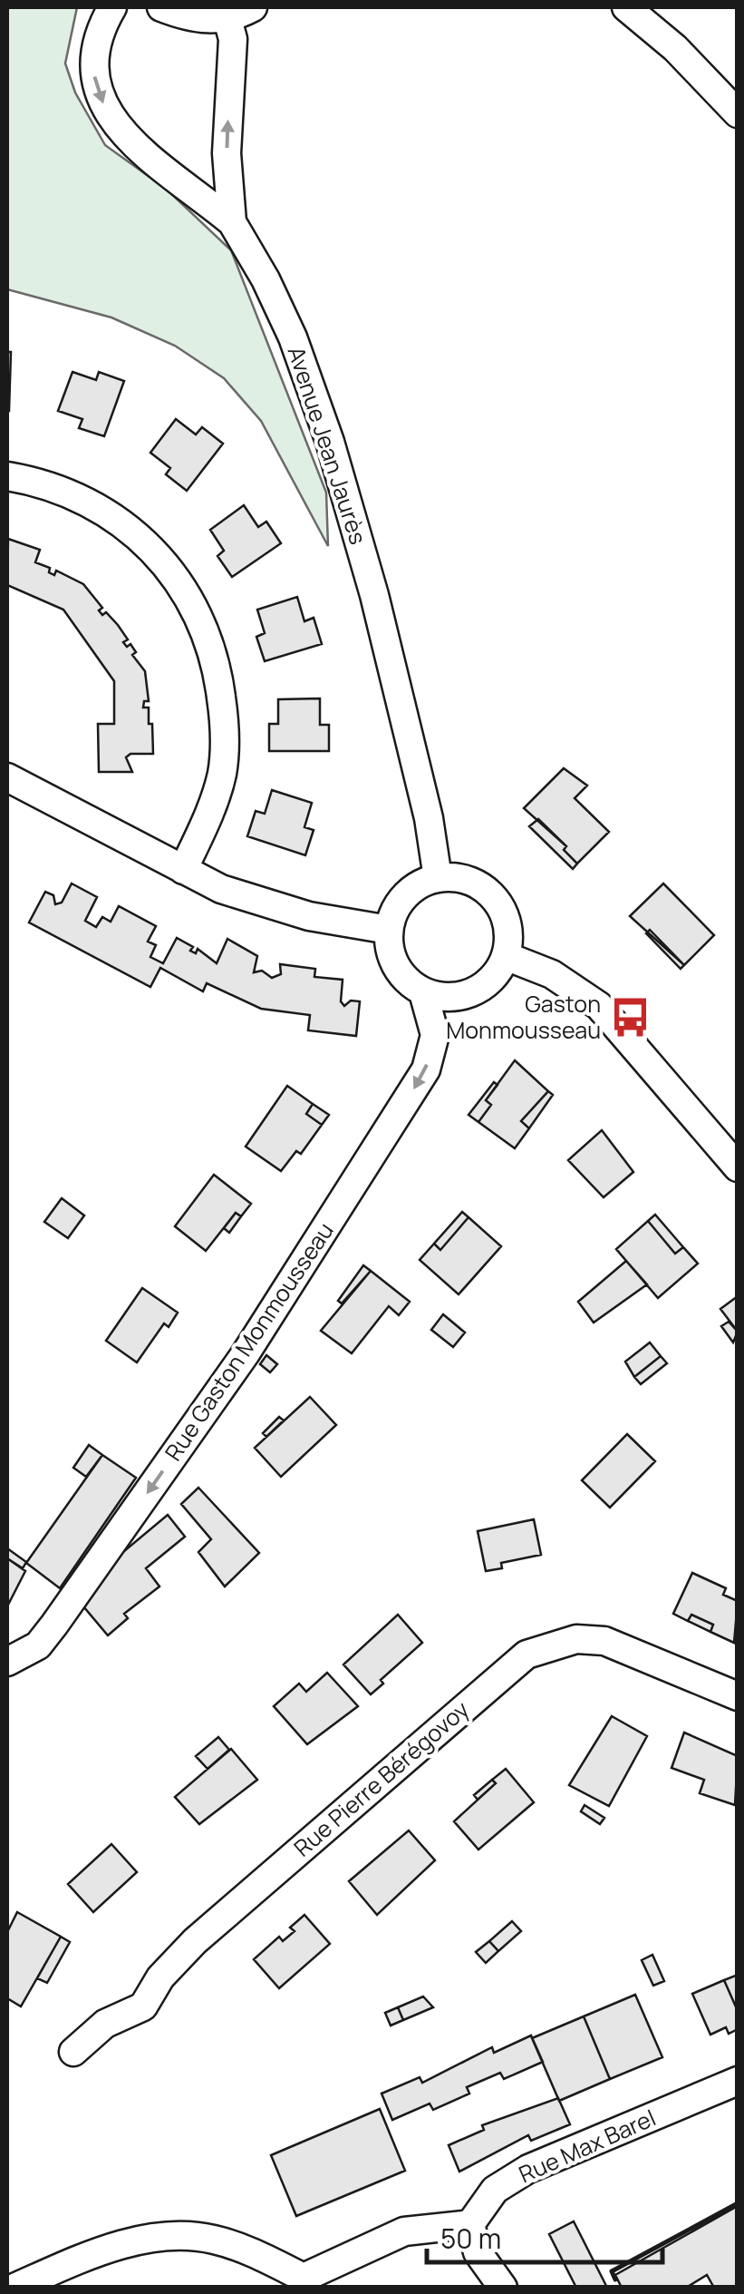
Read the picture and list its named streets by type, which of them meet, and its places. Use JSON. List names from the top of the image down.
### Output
{
  "streets": {
    "street": [
      "Avenue Jean Jaurès",
      "Rue Gaston Monmousseau",
      "Rue Pierre Bérégovoy",
      "Rue Max Barel"
    ]
  },
  "crossings": [
    ["Avenue Jean Jaurès", "Rue Gaston Monmousseau"]
  ],
  "one_way": ["Rue Gaston Monmousseau"],
  "places": {
    "bus stop": ["Gaston Monmousseau"]
  },
  "scale_bar": "50 m"
}
